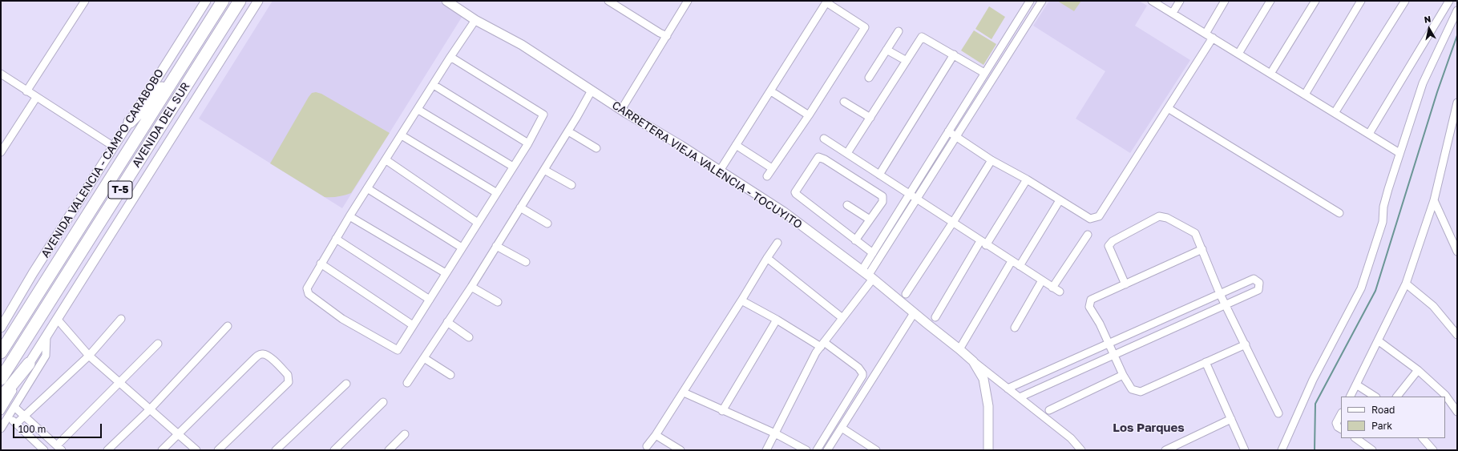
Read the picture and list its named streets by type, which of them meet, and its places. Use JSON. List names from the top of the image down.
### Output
{
  "streets": {
    "highway": ["AVENIDA DEL SUR", "T-5"],
    "street": ["AVENIDA VALENCIA - CAMPO CARABOBO", "CARRETERA VIEJA VALENCIA - TOCUYITO"]
  },
  "districts": ["Los Parques"],
  "legend": ["Road", "Park"],
  "scale_bar": "100 m",
  "north": "top"
}
